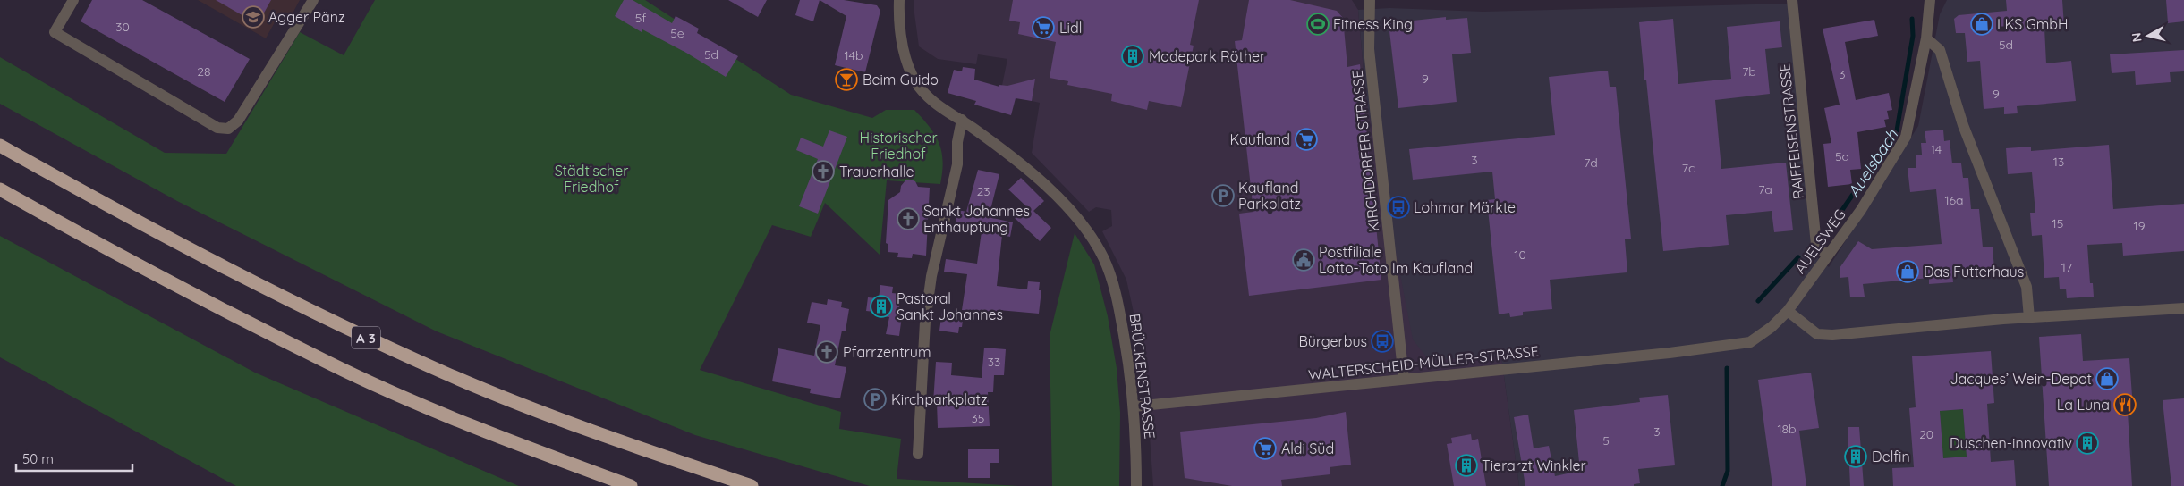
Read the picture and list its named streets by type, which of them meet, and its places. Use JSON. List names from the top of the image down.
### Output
{
  "streets": {
    "highway": ["A 3"],
    "street": [
      "RAIFFEISENSTRASSE",
      "KIRCHDORFER STRASSE",
      "AUELSWEG",
      "WALTERSCHEID-MÜLLER-STRASSE",
      "BRÜCKENSTRASSE"
    ]
  },
  "crossings": [
    ["RAIFFEISENSTRASSE", "AUELSWEG"],
    ["KIRCHDORFER STRASSE", "WALTERSCHEID-MÜLLER-STRASSE"],
    ["AUELSWEG", "WALTERSCHEID-MÜLLER-STRASSE"],
    ["WALTERSCHEID-MÜLLER-STRASSE", "BRÜCKENSTRASSE"]
  ],
  "water": ["Auelsbach"],
  "parks": ["Historischer Friedhof", "Städtischer Friedhof"],
  "places": {
    "school or university": ["Agger Pänz"],
    "sports": ["Fitness King"],
    "shop": ["LKS GmbH", "Das Futterhaus", "Jacques’ Wein-Depot"],
    "supermarket": ["Lidl", "Kaufland", "Aldi Süd"],
    "building": [
      "Modepark Röther",
      "Pastoral Sankt Johannes",
      "Duschen-innovativ",
      "Delfin",
      "Tierarzt Winkler"
    ],
    "bar": ["Beim Guido"],
    "church": ["Trauerhalle", "Sankt Johannes Enthauptung", "Pfarrzentrum"],
    "parking": ["Kaufland Parkplatz", "Kirchparkplatz"],
    "bus stop": ["Lohmar Märkte", "Bürgerbus"],
    "public building": ["Postfiliale Lotto-Toto Im Kaufland"],
    "restaurant": ["La Luna"]
  },
  "house_numbers": [
    "5f",
    "30",
    "5e",
    "5d",
    "5d",
    "14b",
    "28",
    "7b",
    "3",
    "9",
    "9",
    "14",
    "5a",
    "3",
    "13",
    "7d",
    "7c",
    "7a",
    "23",
    "16a",
    "15",
    "19",
    "10",
    "17",
    "33",
    "35",
    "18b",
    "3",
    "20",
    "5"
  ],
  "scale_bar": "50 m",
  "north": "left"
}
